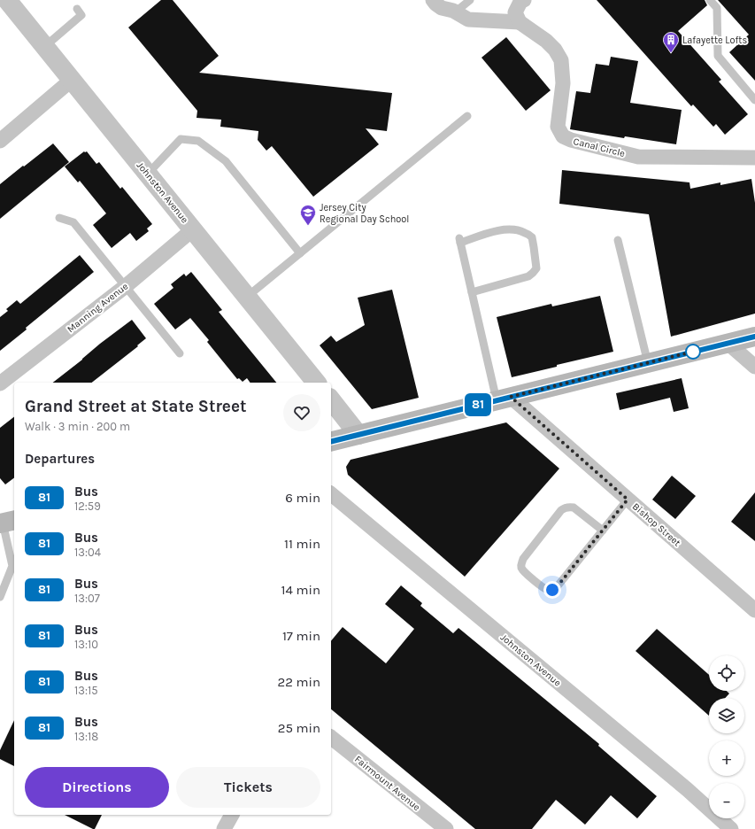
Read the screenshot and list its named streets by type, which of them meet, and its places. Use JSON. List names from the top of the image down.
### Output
{
  "streets": {
    "street": [
      "Canal Circle",
      "Johnston Avenue",
      "Manning Avenue",
      "Bishop Street",
      "Fairmount Avenue"
    ]
  },
  "crossings": [
    ["Johnston Avenue", "Manning Avenue"]
  ],
  "places": {
    "building": ["Lafayette Lofts"],
    "school or university": ["Jersey City Regional Day School"]
  },
  "lines": ["bus line 81"],
  "page": {
    "on_map": "81",
    "heading": [
      ["Grand Street at State Street", "Walk · 3 min · 200 m"],
      "Departures"
    ],
    "list": [
      {
        "mark": "81",
        "name": "Bus",
        "note": "12:59",
        "value": "6 min"
      },
      {
        "mark": "81",
        "name": "Bus",
        "note": "13:04",
        "value": "11 min"
      },
      {
        "mark": "81",
        "name": "Bus",
        "note": "13:07",
        "value": "14 min"
      },
      {
        "mark": "81",
        "name": "Bus",
        "note": "13:10",
        "value": "17 min"
      },
      {
        "mark": "81",
        "name": "Bus",
        "note": "13:15",
        "value": "22 min"
      },
      {
        "mark": "81",
        "name": "Bus",
        "note": "13:18",
        "value": "25 min"
      }
    ],
    "map_buttons": ["+", "−"],
    "buttons": ["Directions", "Tickets"]
  }
}
